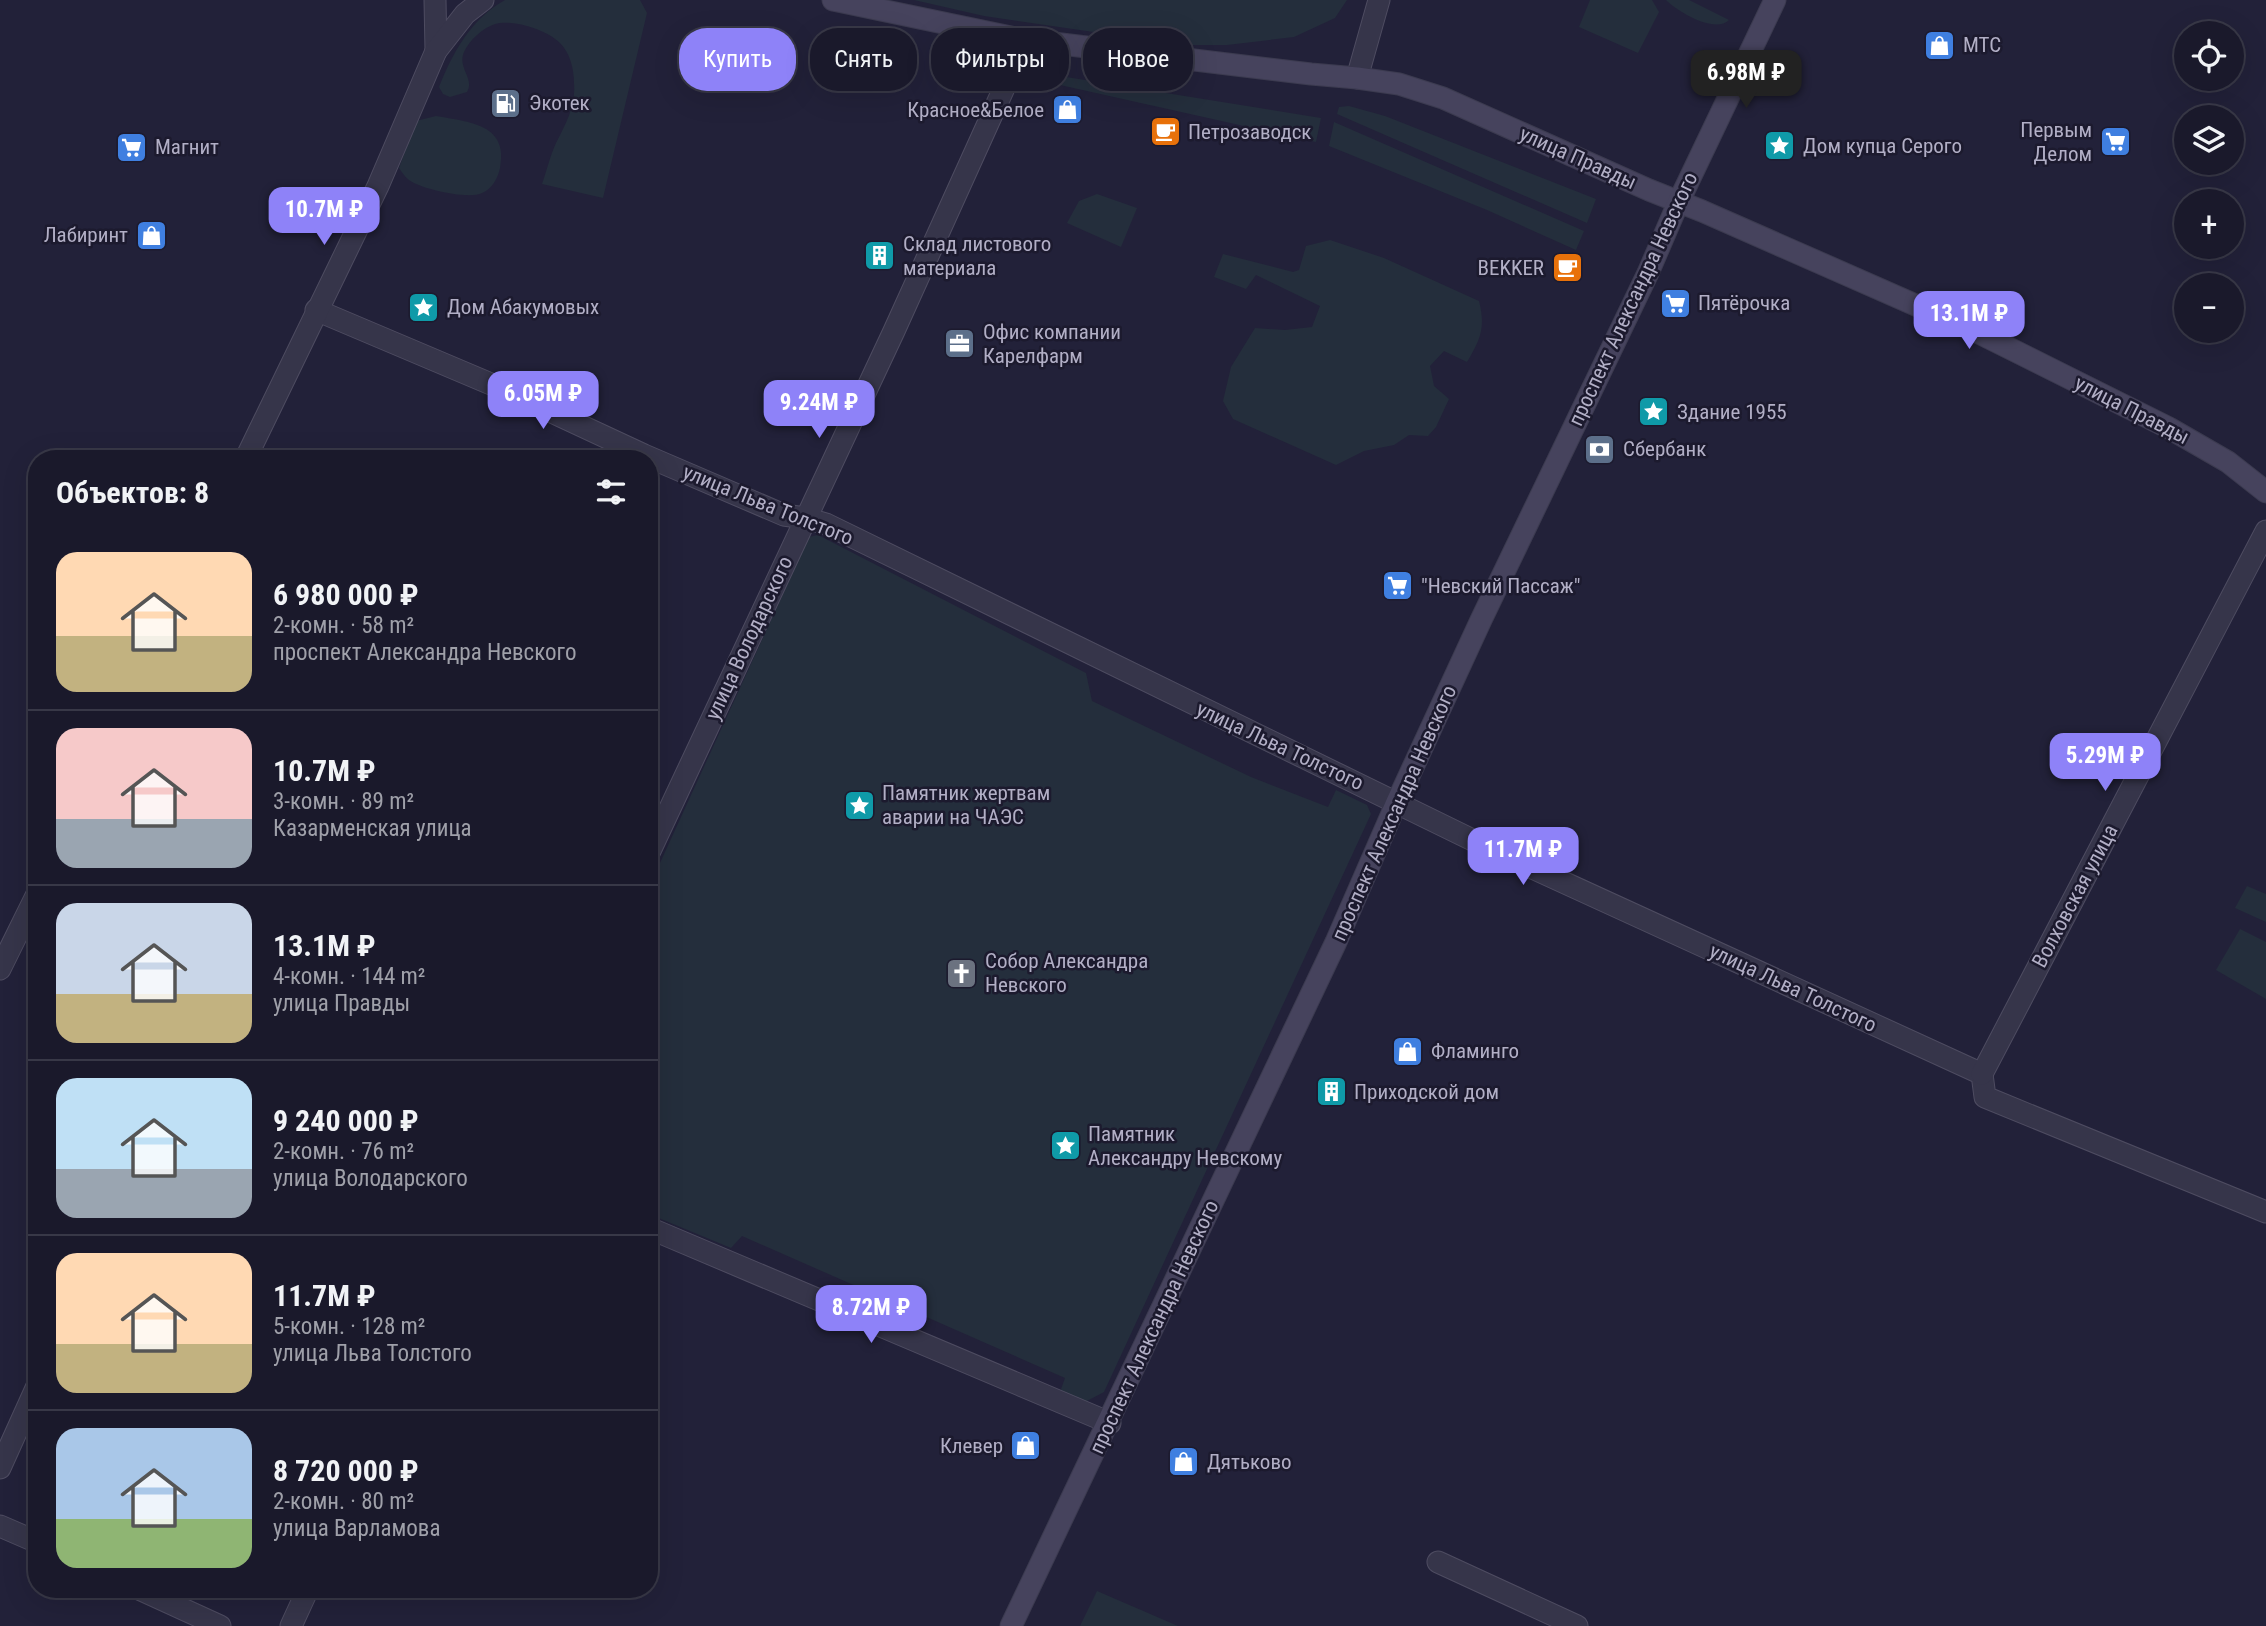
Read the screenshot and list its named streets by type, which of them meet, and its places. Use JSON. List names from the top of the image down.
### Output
{
  "streets": {
    "main road": ["улица Правды", "проспект Александра Невского"],
    "street": ["улица Льва Толстого", "улица Володарского", "Волховская улица"]
  },
  "crossings": [
    ["улица Правды", "проспект Александра Невского"],
    ["проспект Александра Невского", "улица Льва Толстого"],
    ["улица Льва Толстого", "улица Володарского"],
    ["улица Льва Толстого", "Волховская улица"]
  ],
  "places": {
    "shop": [
      "МТС",
      "Красное&Белое",
      "Лабиринт",
      "Фламинго",
      "Клевер",
      "Дятьково"
    ],
    "fuel station": ["Экотек"],
    "cafe": ["Петрозаводск", "BEKKER"],
    "supermarket": [
      "Первым Делом",
      "Магнит",
      "Пятёрочка",
      "\"Невский Пассаж\""
    ],
    "place": [
      "Дом купца Серого",
      "Дом Абакумовых",
      "Здание 1955",
      "Памятник жертвам аварии на ЧАЭС",
      "Памятник Александру Невскому"
    ],
    "building": ["Склад листового материала", "Приходской дом"],
    "office": ["Офис компании Карелфарм"],
    "bank": ["Сбербанк"],
    "church": ["Собор Александра Невского"]
  },
  "page": {
    "map_buttons": ["+", "−"],
    "chip": [
      "Купить",
      "Снять",
      "Фильтры",
      "Новое"
    ],
    "price": [
      "6.98M ₽",
      "10.7M ₽",
      "13.1M ₽",
      "6.05M ₽",
      "9.24M ₽",
      "5.29M ₽",
      "11.7M ₽",
      "8.72M ₽"
    ],
    "heading": "Объектов: 8",
    "list": [
      {
        "name": "6 980 000 ₽",
        "note": "2-комн. · 58 m² · проспект Александра Невского"
      },
      {
        "name": "10.7M ₽",
        "note": "3-комн. · 89 m² · Казарменская улица"
      },
      {
        "name": "13.1M ₽",
        "note": "4-комн. · 144 m² · улица Правды"
      },
      {
        "name": "9 240 000 ₽",
        "note": "2-комн. · 76 m² · улица Володарского"
      },
      {
        "name": "11.7M ₽",
        "note": "5-комн. · 128 m² · улица Льва Толстого"
      },
      {
        "name": "8 720 000 ₽",
        "note": "2-комн. · 80 m² · улица Варламова"
      }
    ]
  }
}
